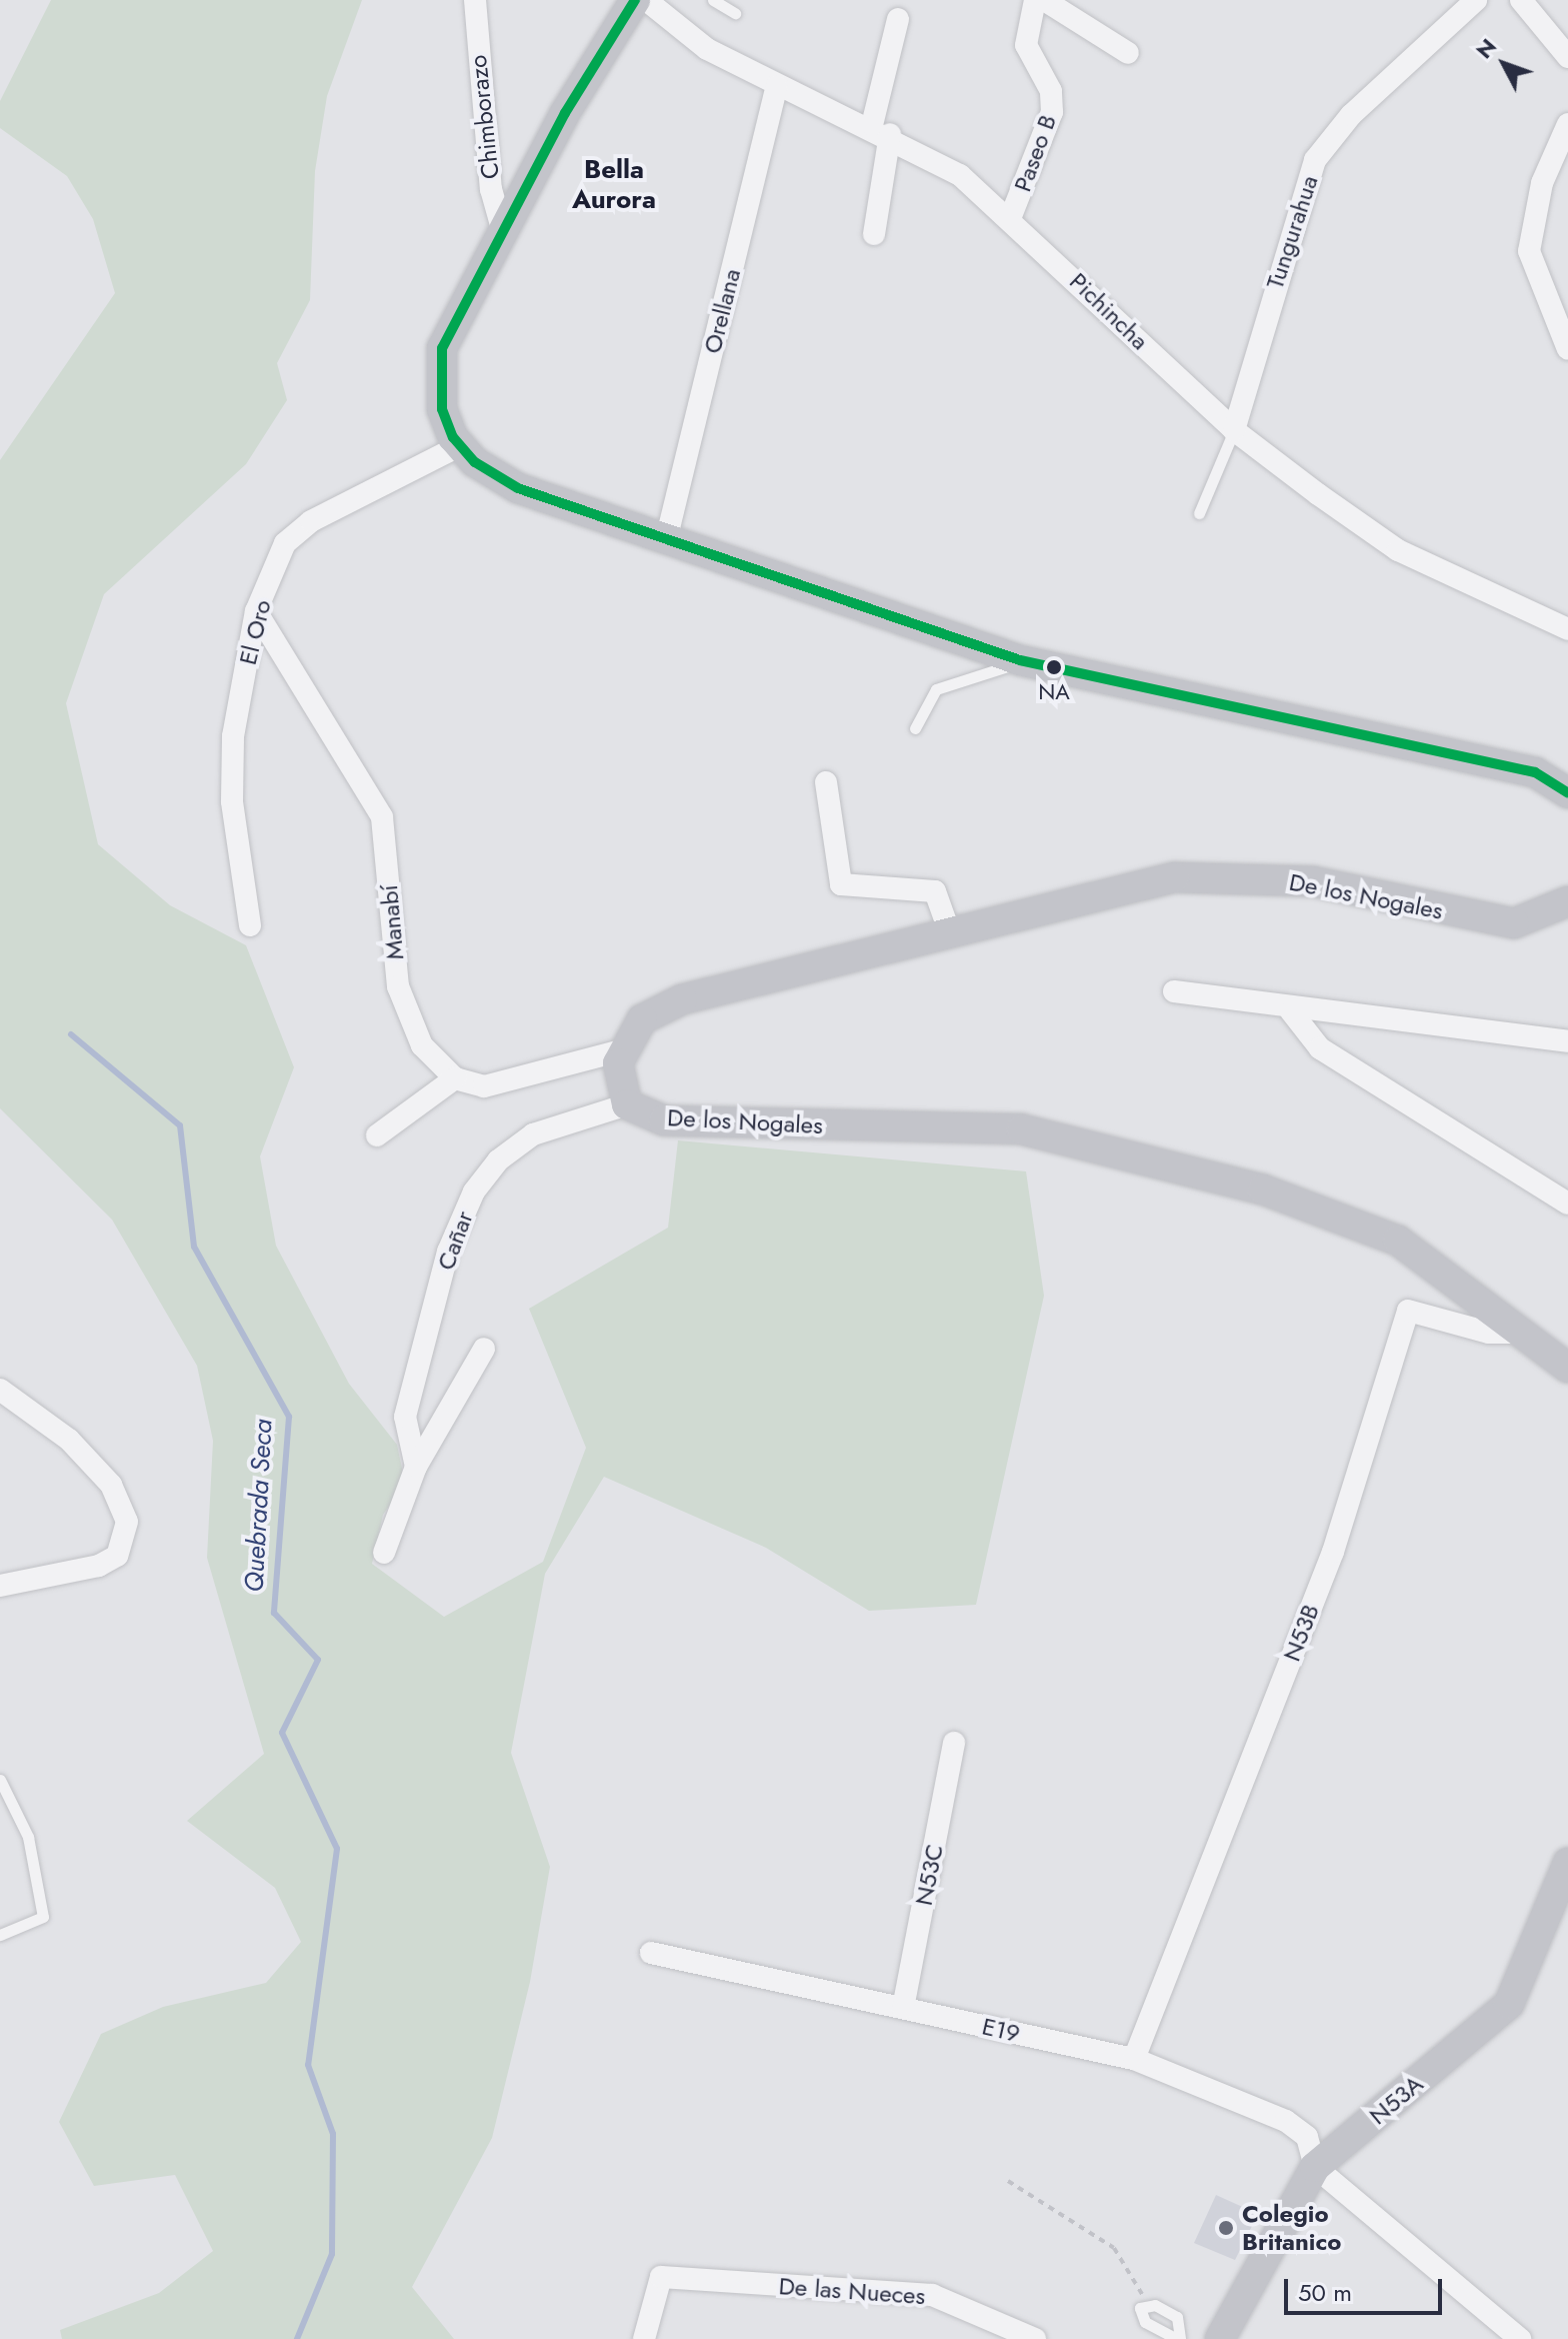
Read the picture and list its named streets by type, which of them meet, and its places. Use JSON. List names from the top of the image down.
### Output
{
  "streets": {
    "street": [
      "Chimborazo",
      "Paseo B",
      "Tungurahua",
      "Orellana",
      "Pichincha",
      "El Oro",
      "De los Nogales",
      "Manabí",
      "Cañar",
      "N53B",
      "N53C",
      "E19",
      "N53A",
      "De las Nueces"
    ]
  },
  "crossings": [
    ["Paseo B", "Pichincha"],
    ["Tungurahua", "Pichincha"],
    ["Orellana", "Pichincha"],
    ["El Oro", "Manabí"],
    ["De los Nogales", "Cañar"],
    ["De los Nogales", "N53B"],
    ["N53B", "E19"],
    ["N53C", "E19"],
    ["E19", "N53A"]
  ],
  "districts": ["Bella Aurora"],
  "water": ["Quebrada Seca"],
  "places": ["NA", "Colegio Britanico"],
  "scale_bar": "50 m",
  "north": "top left"
}
